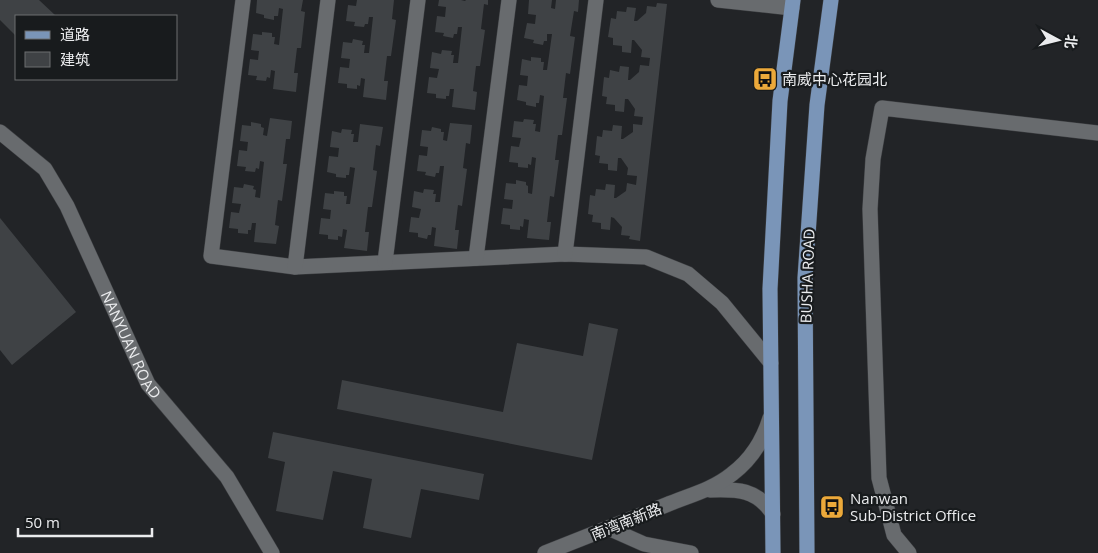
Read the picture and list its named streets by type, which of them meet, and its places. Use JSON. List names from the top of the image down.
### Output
{
  "streets": {
    "main road": ["BUSHA ROAD"],
    "street": ["NANYUAN ROAD", "南湾南新路"]
  },
  "places": {
    "bus stop": ["南威中心花园北", "Nanwan Sub-District Office"]
  },
  "legend": ["道路", "建筑"],
  "scale_bar": "50 m",
  "north": "right"
}
